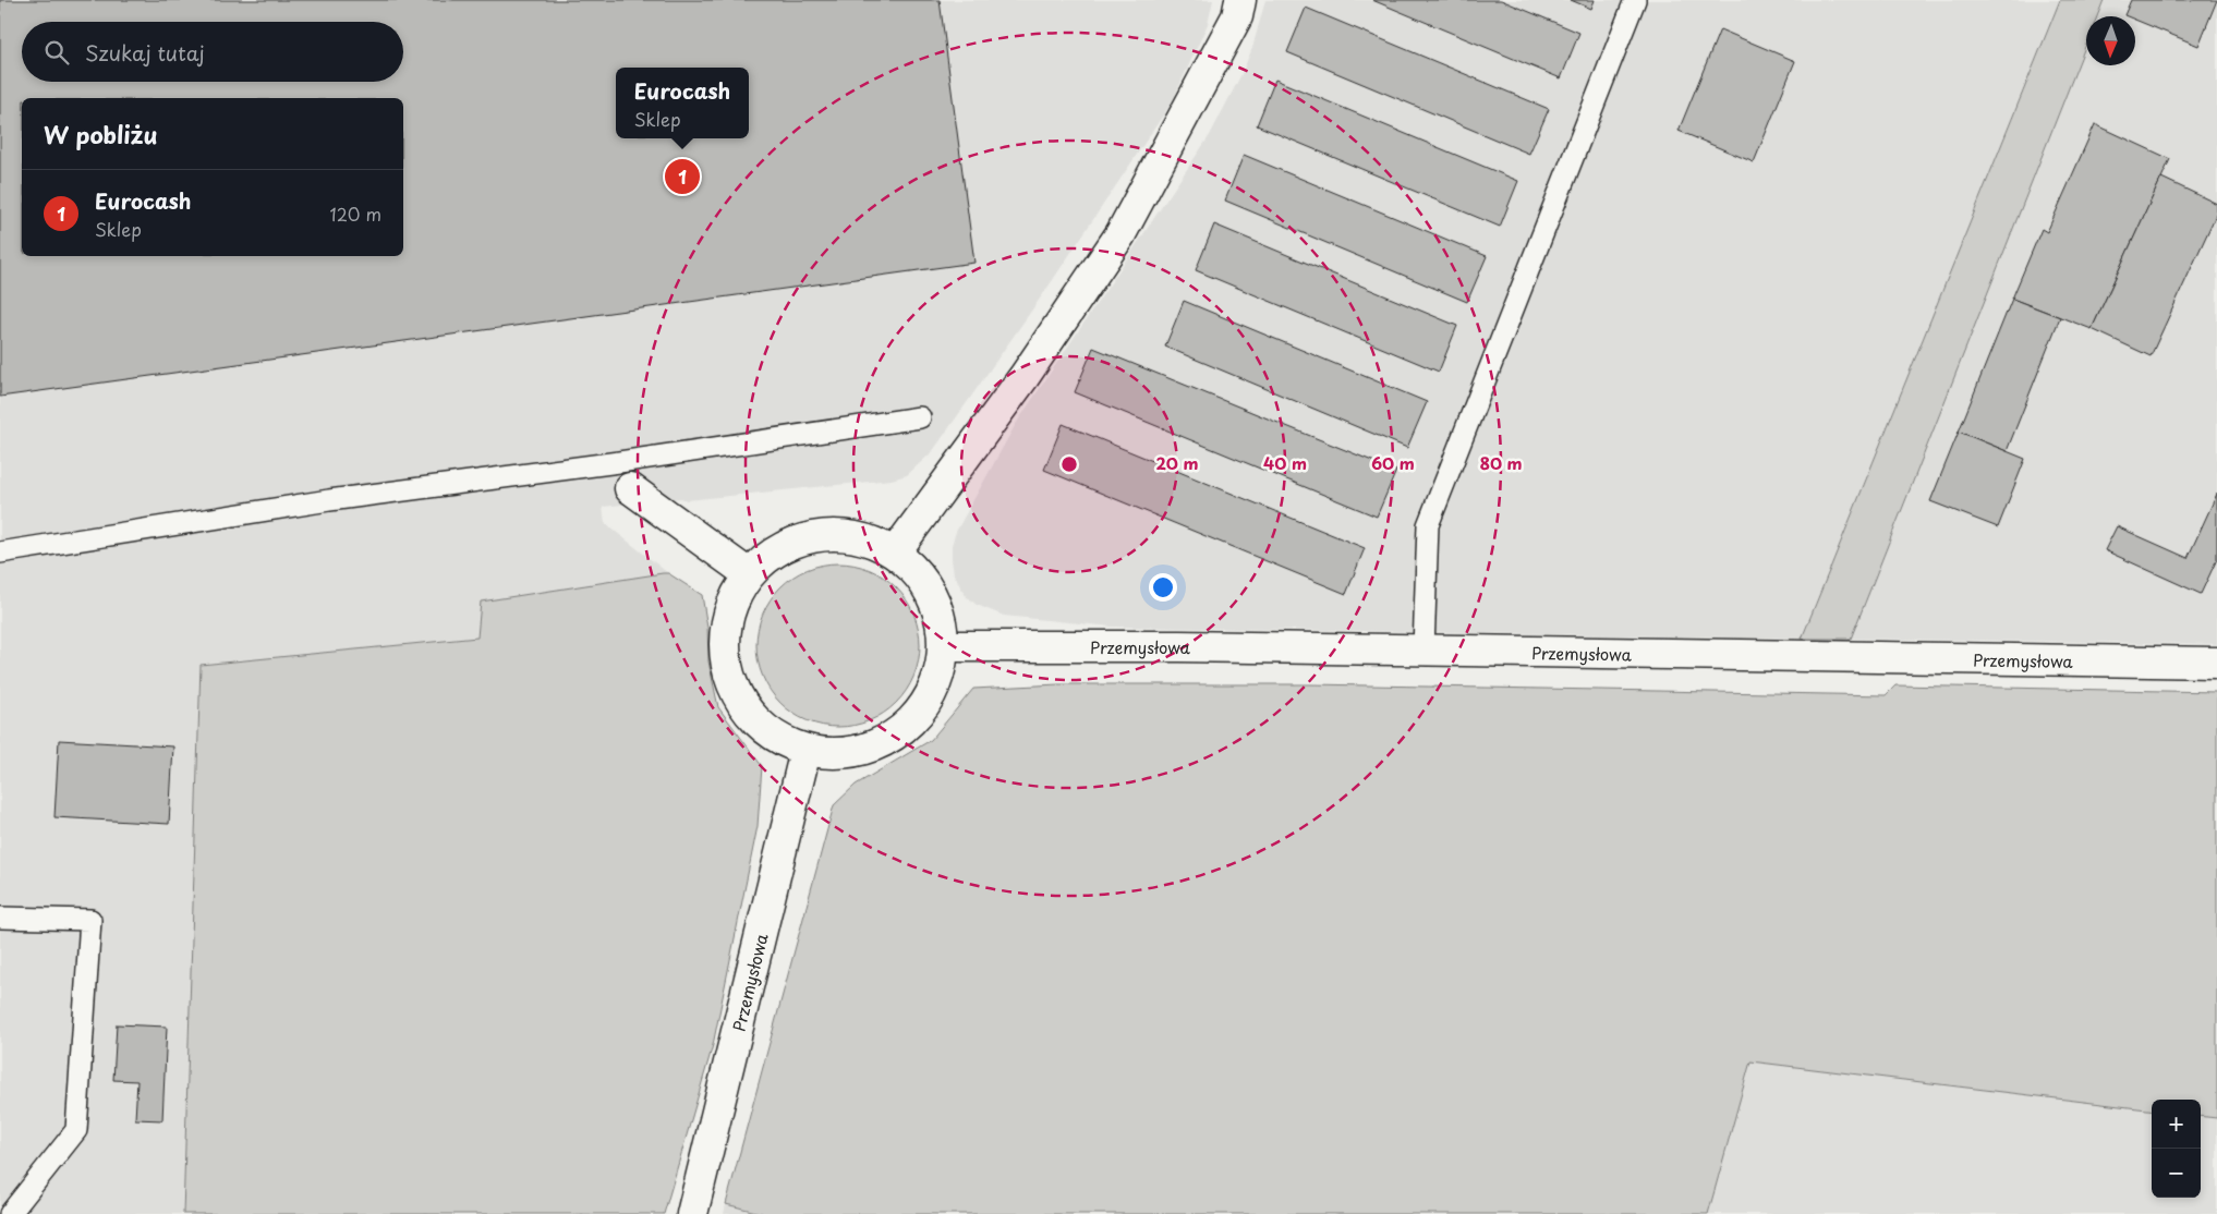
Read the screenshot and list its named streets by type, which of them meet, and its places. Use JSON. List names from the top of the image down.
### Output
{
  "streets": {
    "street": ["Przemysłowa"]
  },
  "north": "bottom",
  "page": {
    "search": "Szukaj tutaj",
    "popup": ["Eurocash", "Sklep"],
    "heading": "W pobliżu",
    "pins": "1",
    "list": [
      {
        "mark": "1",
        "name": "Eurocash",
        "note": "Sklep",
        "value": "120 m"
      }
    ],
    "map_buttons": ["+", "−"]
  },
  "rings": [
    "20 m",
    "40 m",
    "60 m",
    "80 m"
  ]
}
